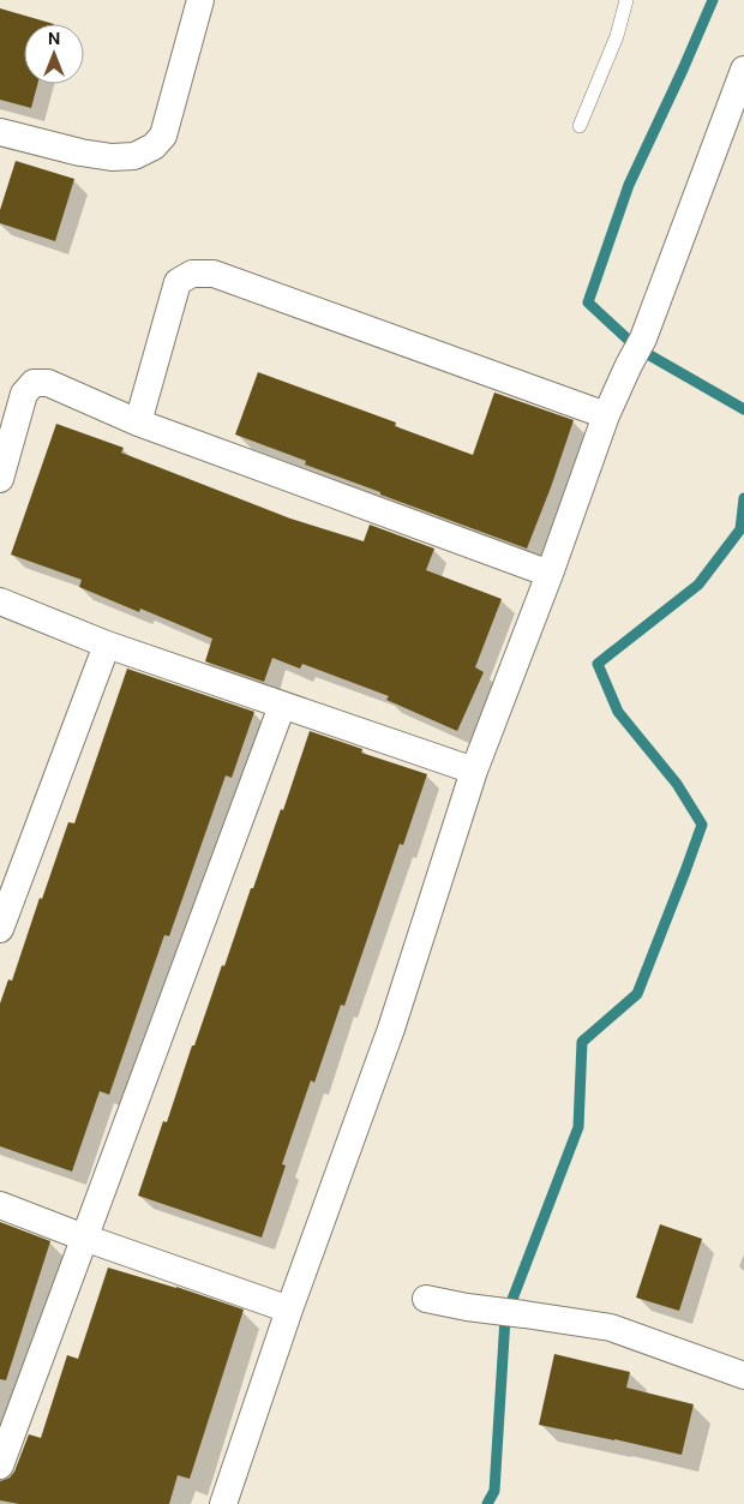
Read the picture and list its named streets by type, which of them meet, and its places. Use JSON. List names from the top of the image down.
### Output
{
  "north": "top"
}
